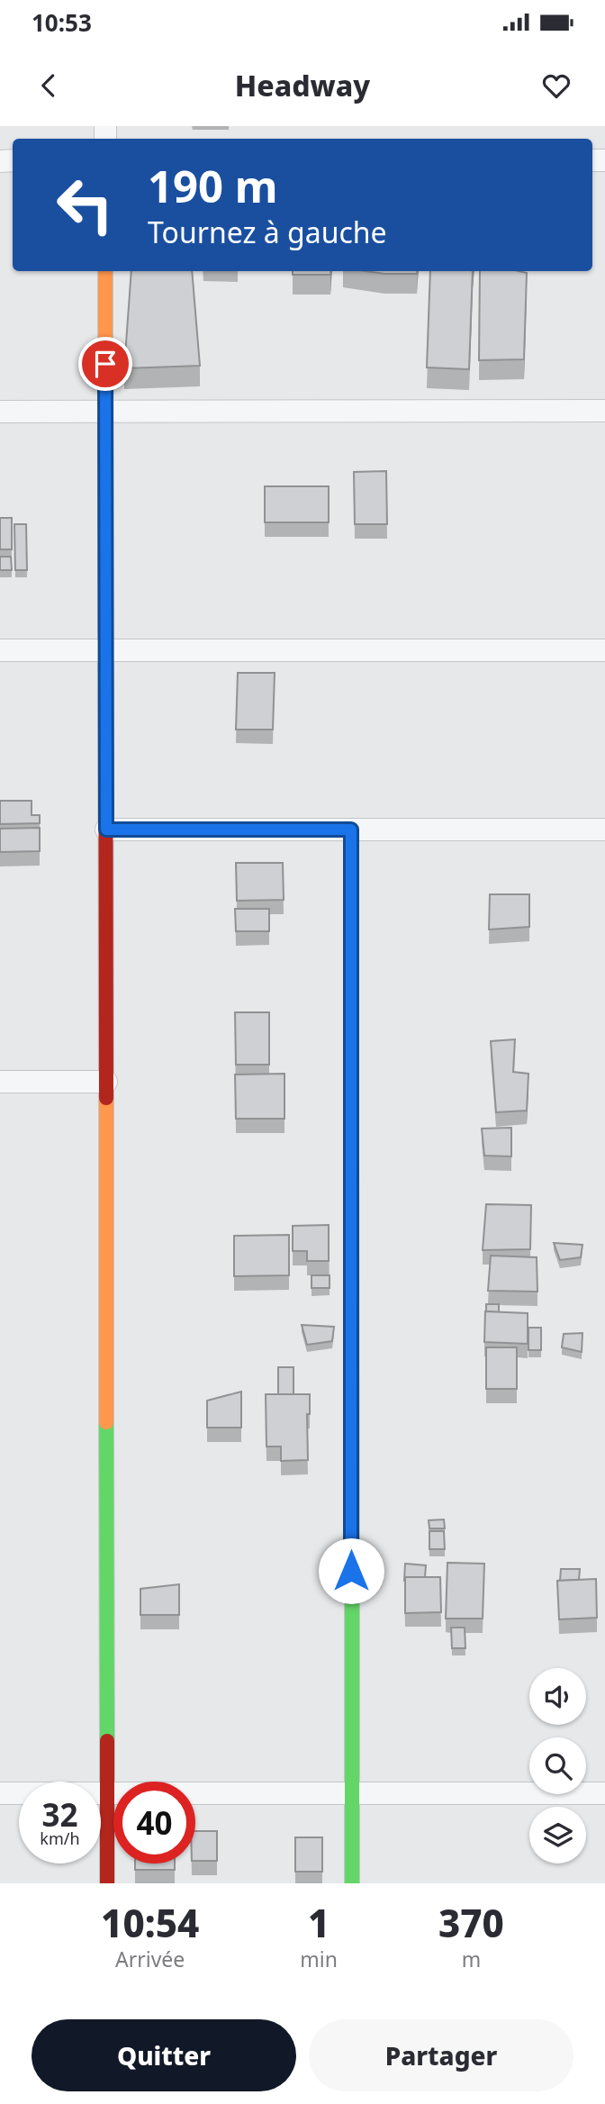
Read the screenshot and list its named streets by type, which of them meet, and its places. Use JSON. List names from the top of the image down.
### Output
{
  "page": {
    "status": "10:53",
    "header": "Headway",
    "turn": ["190 m", "Tournez à gauche"],
    "speed": "32 km/h",
    "limit": "40",
    "eta": [
      "10:54",
      "Arrivée",
      "1",
      "min",
      "370",
      "m"
    ],
    "buttons": ["Quitter", "Partager"]
  }
}
